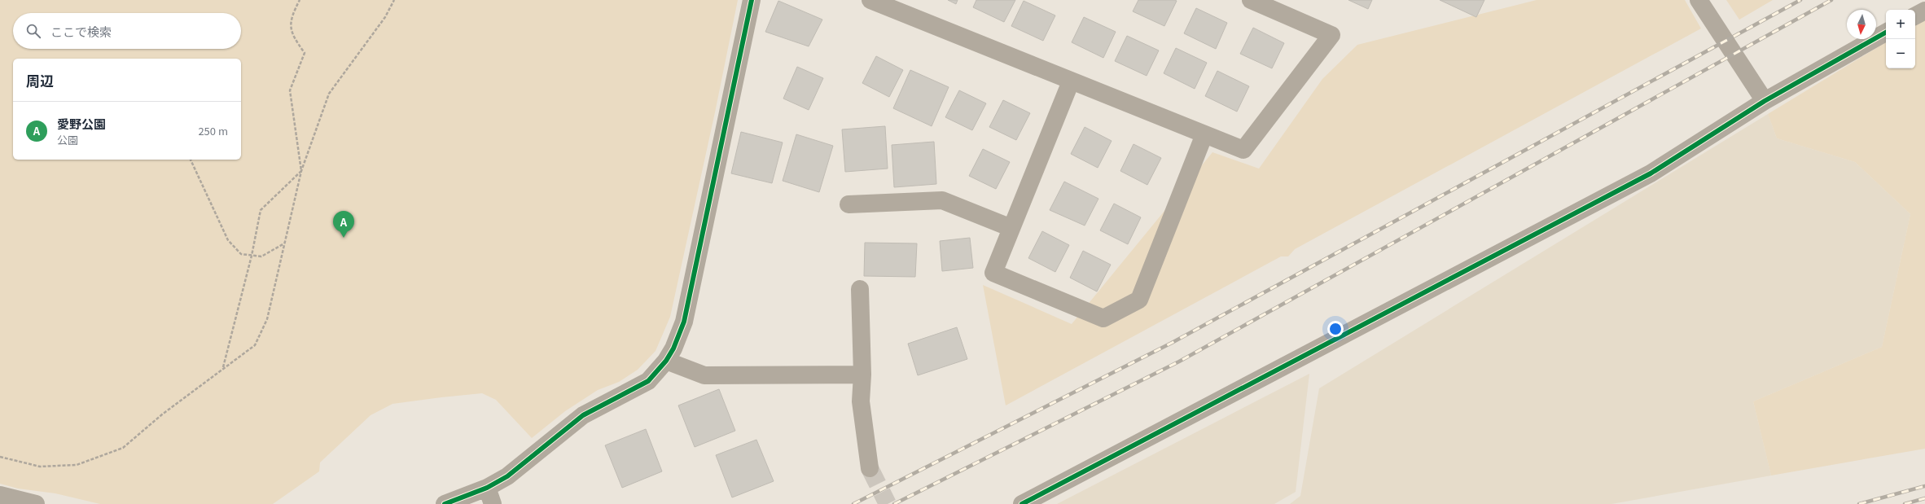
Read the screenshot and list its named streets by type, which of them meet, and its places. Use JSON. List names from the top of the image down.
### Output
{
  "north": "bottom",
  "page": {
    "map_buttons": ["+", "−"],
    "search": "ここで検索",
    "heading": "周辺",
    "list": [
      {
        "mark": "A",
        "name": "愛野公園",
        "note": "公園",
        "value": "250 m"
      }
    ],
    "pins": "A"
  }
}
